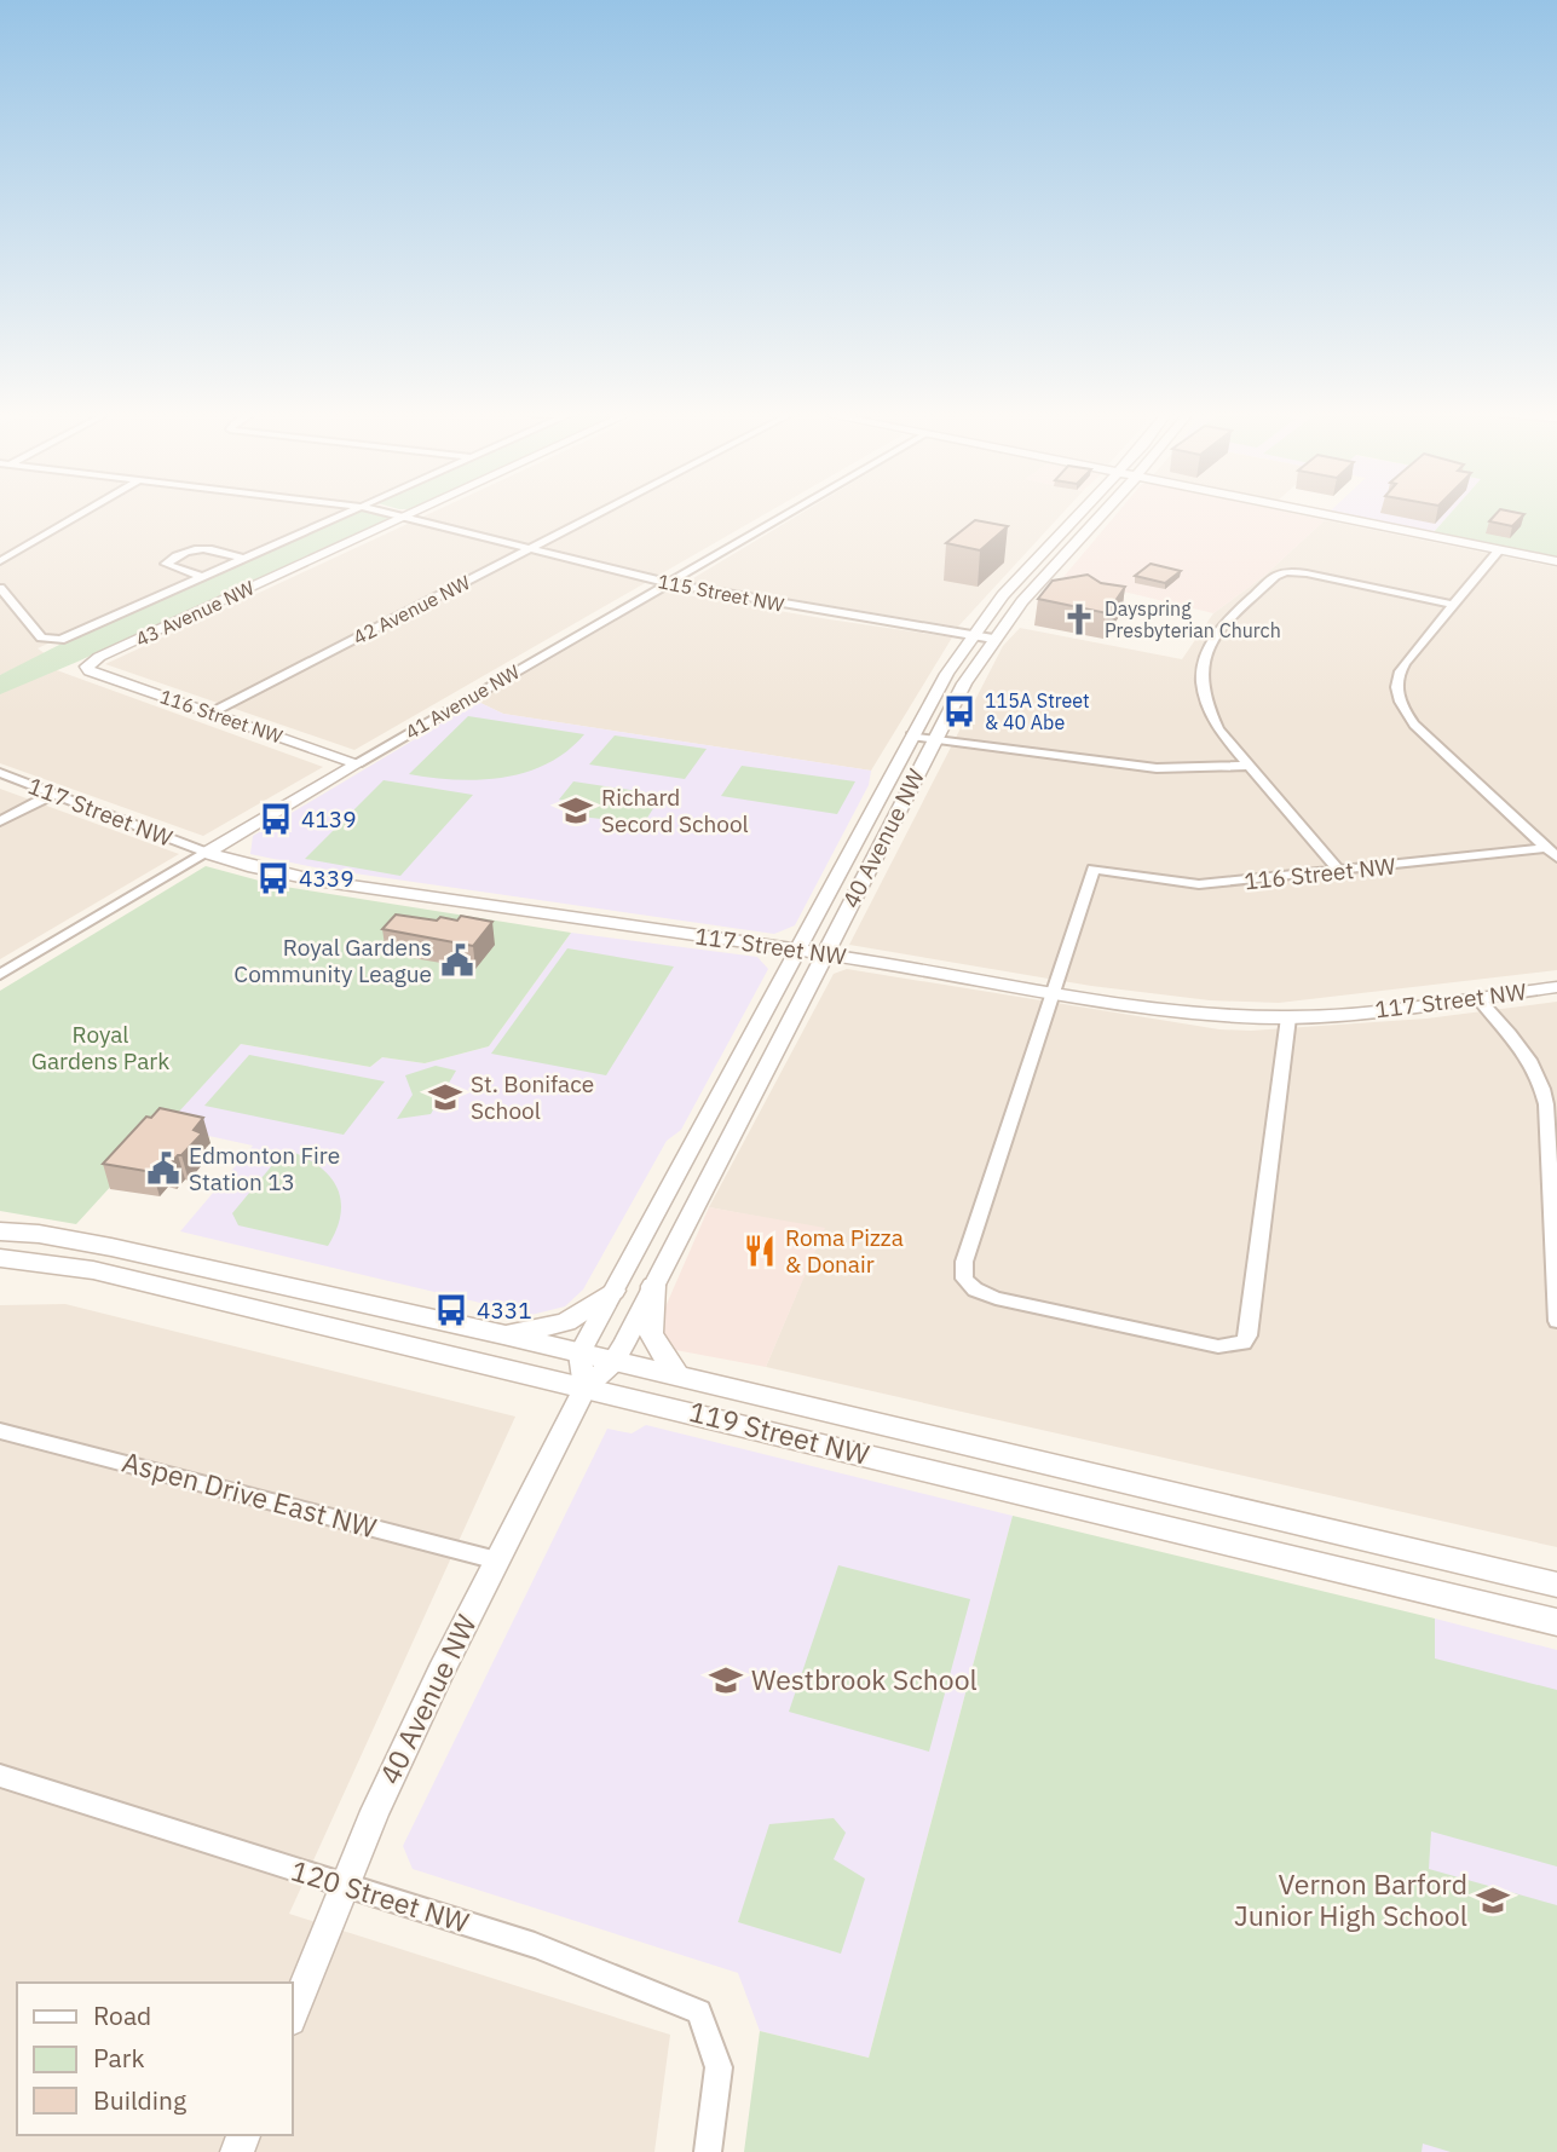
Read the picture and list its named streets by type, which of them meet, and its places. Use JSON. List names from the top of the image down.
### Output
{
  "streets": {
    "main road": ["119 Street NW"],
    "street": [
      "115 Street NW",
      "42 Avenue NW",
      "43 Avenue NW",
      "41 Avenue NW",
      "116 Street NW",
      "117 Street NW",
      "40 Avenue NW",
      "Aspen Drive East NW",
      "120 Street NW"
    ]
  },
  "crossings": [
    ["115 Street NW", "42 Avenue NW"],
    ["115 Street NW", "43 Avenue NW"],
    ["115 Street NW", "41 Avenue NW"],
    ["115 Street NW", "40 Avenue NW"],
    ["42 Avenue NW", "116 Street NW"],
    ["43 Avenue NW", "116 Street NW"],
    ["41 Avenue NW", "116 Street NW"],
    ["41 Avenue NW", "117 Street NW"],
    ["116 Street NW", "117 Street NW"],
    ["117 Street NW", "40 Avenue NW"],
    ["40 Avenue NW", "119 Street NW"],
    ["40 Avenue NW", "Aspen Drive East NW"],
    ["40 Avenue NW", "120 Street NW"]
  ],
  "parks": ["Royal Gardens Park"],
  "places": {
    "church": ["Dayspring Presbyterian Church"],
    "bus stop": [
      "115A Street & 40 Abe",
      "4139",
      "4339",
      "4331"
    ],
    "school or university": [
      "Richard Secord School",
      "St. Boniface School",
      "Westbrook School",
      "Vernon Barford Junior High School"
    ],
    "public building": ["Royal Gardens Community League", "Edmonton Fire Station 13"],
    "restaurant": ["Roma Pizza & Donair"]
  },
  "legend": ["Road", "Park", "Building"]
}
